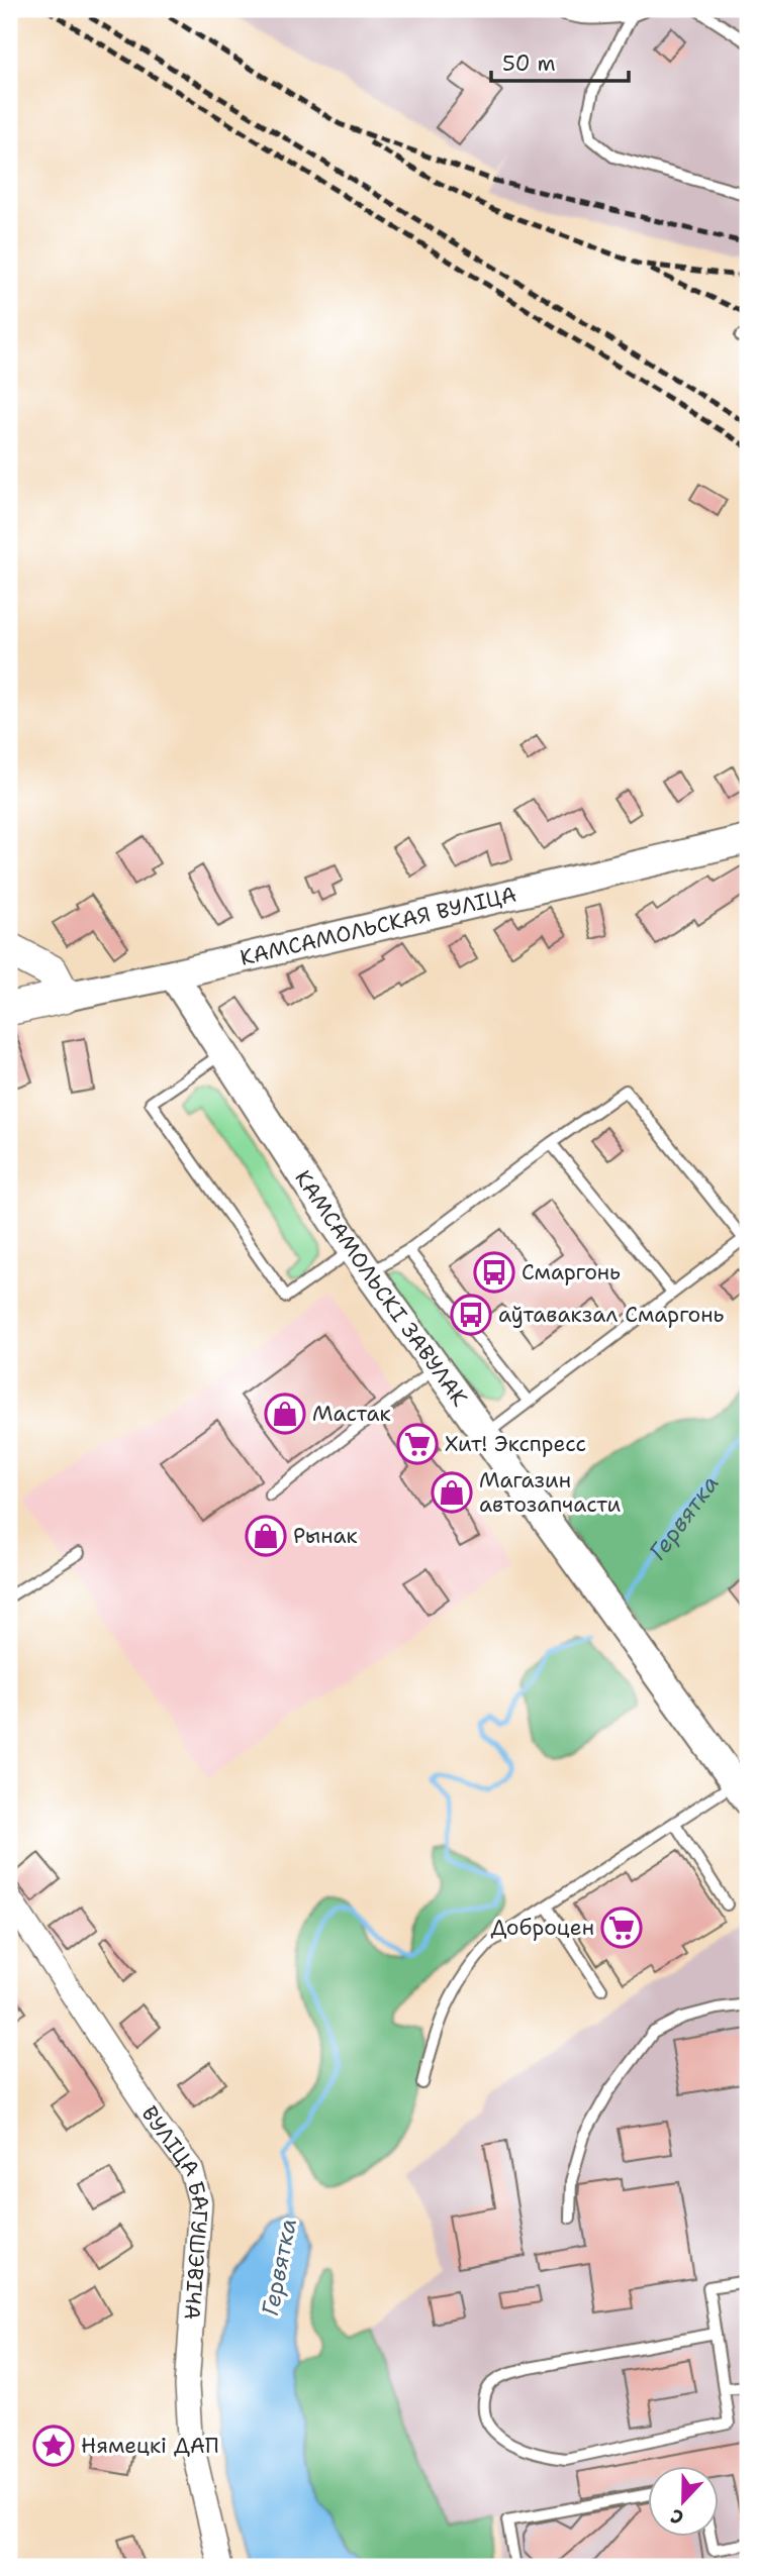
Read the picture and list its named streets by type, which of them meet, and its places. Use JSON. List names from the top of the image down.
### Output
{
  "streets": {
    "main road": ["КАМСАМОЛЬСКАЯ ВУЛІЦА"],
    "street": ["КАМСАМОЛЬСКІ ЗАВУЛАК", "ВУЛІЦА БАГУШЭВІЧА"]
  },
  "crossings": [
    ["КАМСАМОЛЬСКАЯ ВУЛІЦА", "КАМСАМОЛЬСКІ ЗАВУЛАК"]
  ],
  "water": ["Гервятка"],
  "places": {
    "bus stop": ["Смаргонь", "аўтавакзал Смаргонь"],
    "shop": ["Мастак", "Магазин автозапчасти", "Рынак"],
    "supermarket": ["Хит! Экспресс", "Доброцен"],
    "place": ["Нямецкі ДАП"]
  },
  "scale_bar": "50 m",
  "north": "bottom"
}
